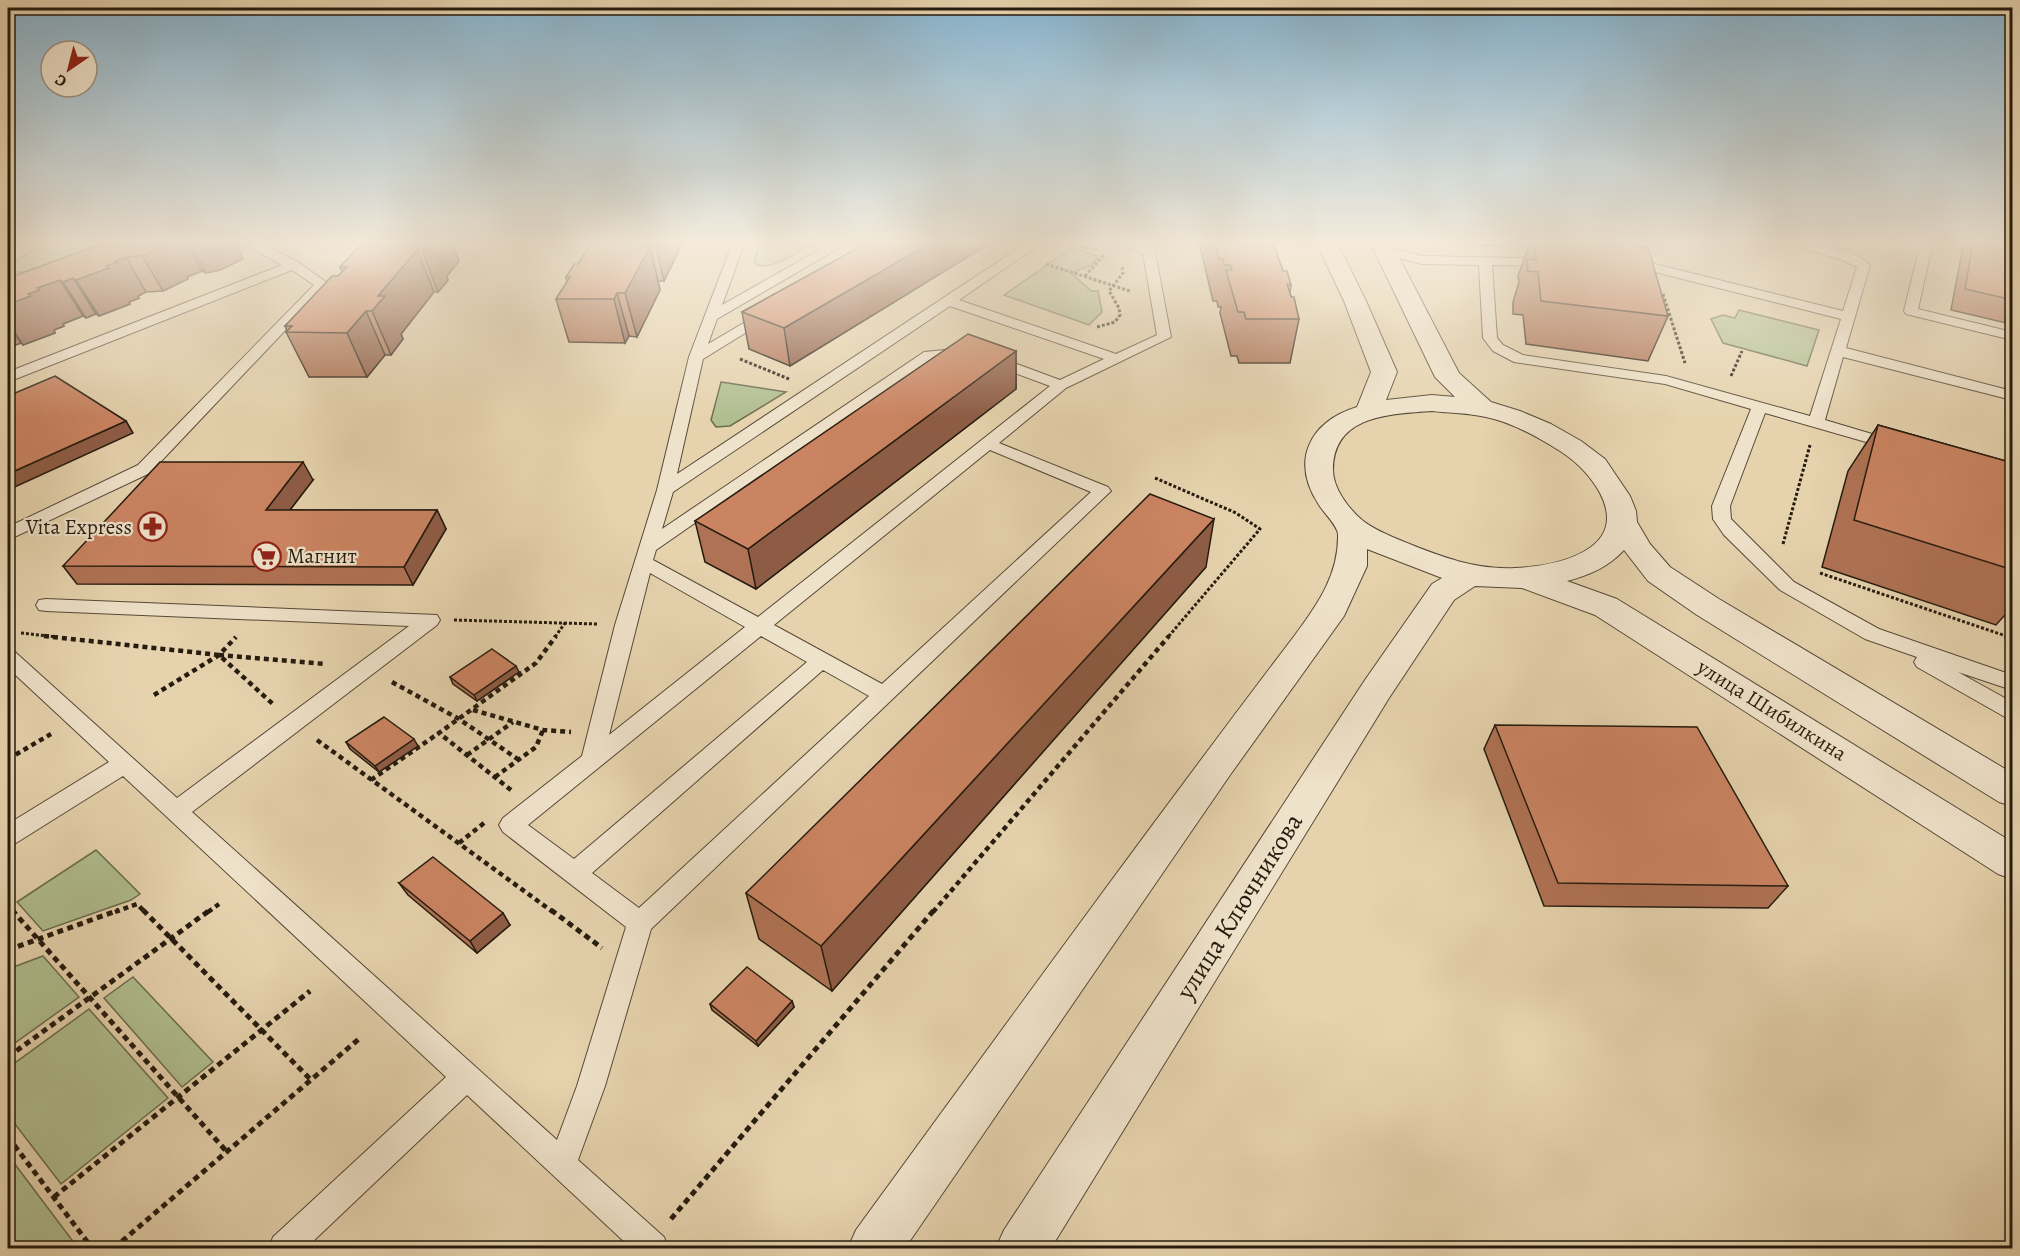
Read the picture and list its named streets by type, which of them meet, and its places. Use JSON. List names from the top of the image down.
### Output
{
  "streets": {
    "street": ["улица Шибилкина", "улица Ключникова"]
  },
  "places": {
    "pharmacy": ["Vita Express"],
    "supermarket": ["Магнит"]
  },
  "north": "bottom left"
}
